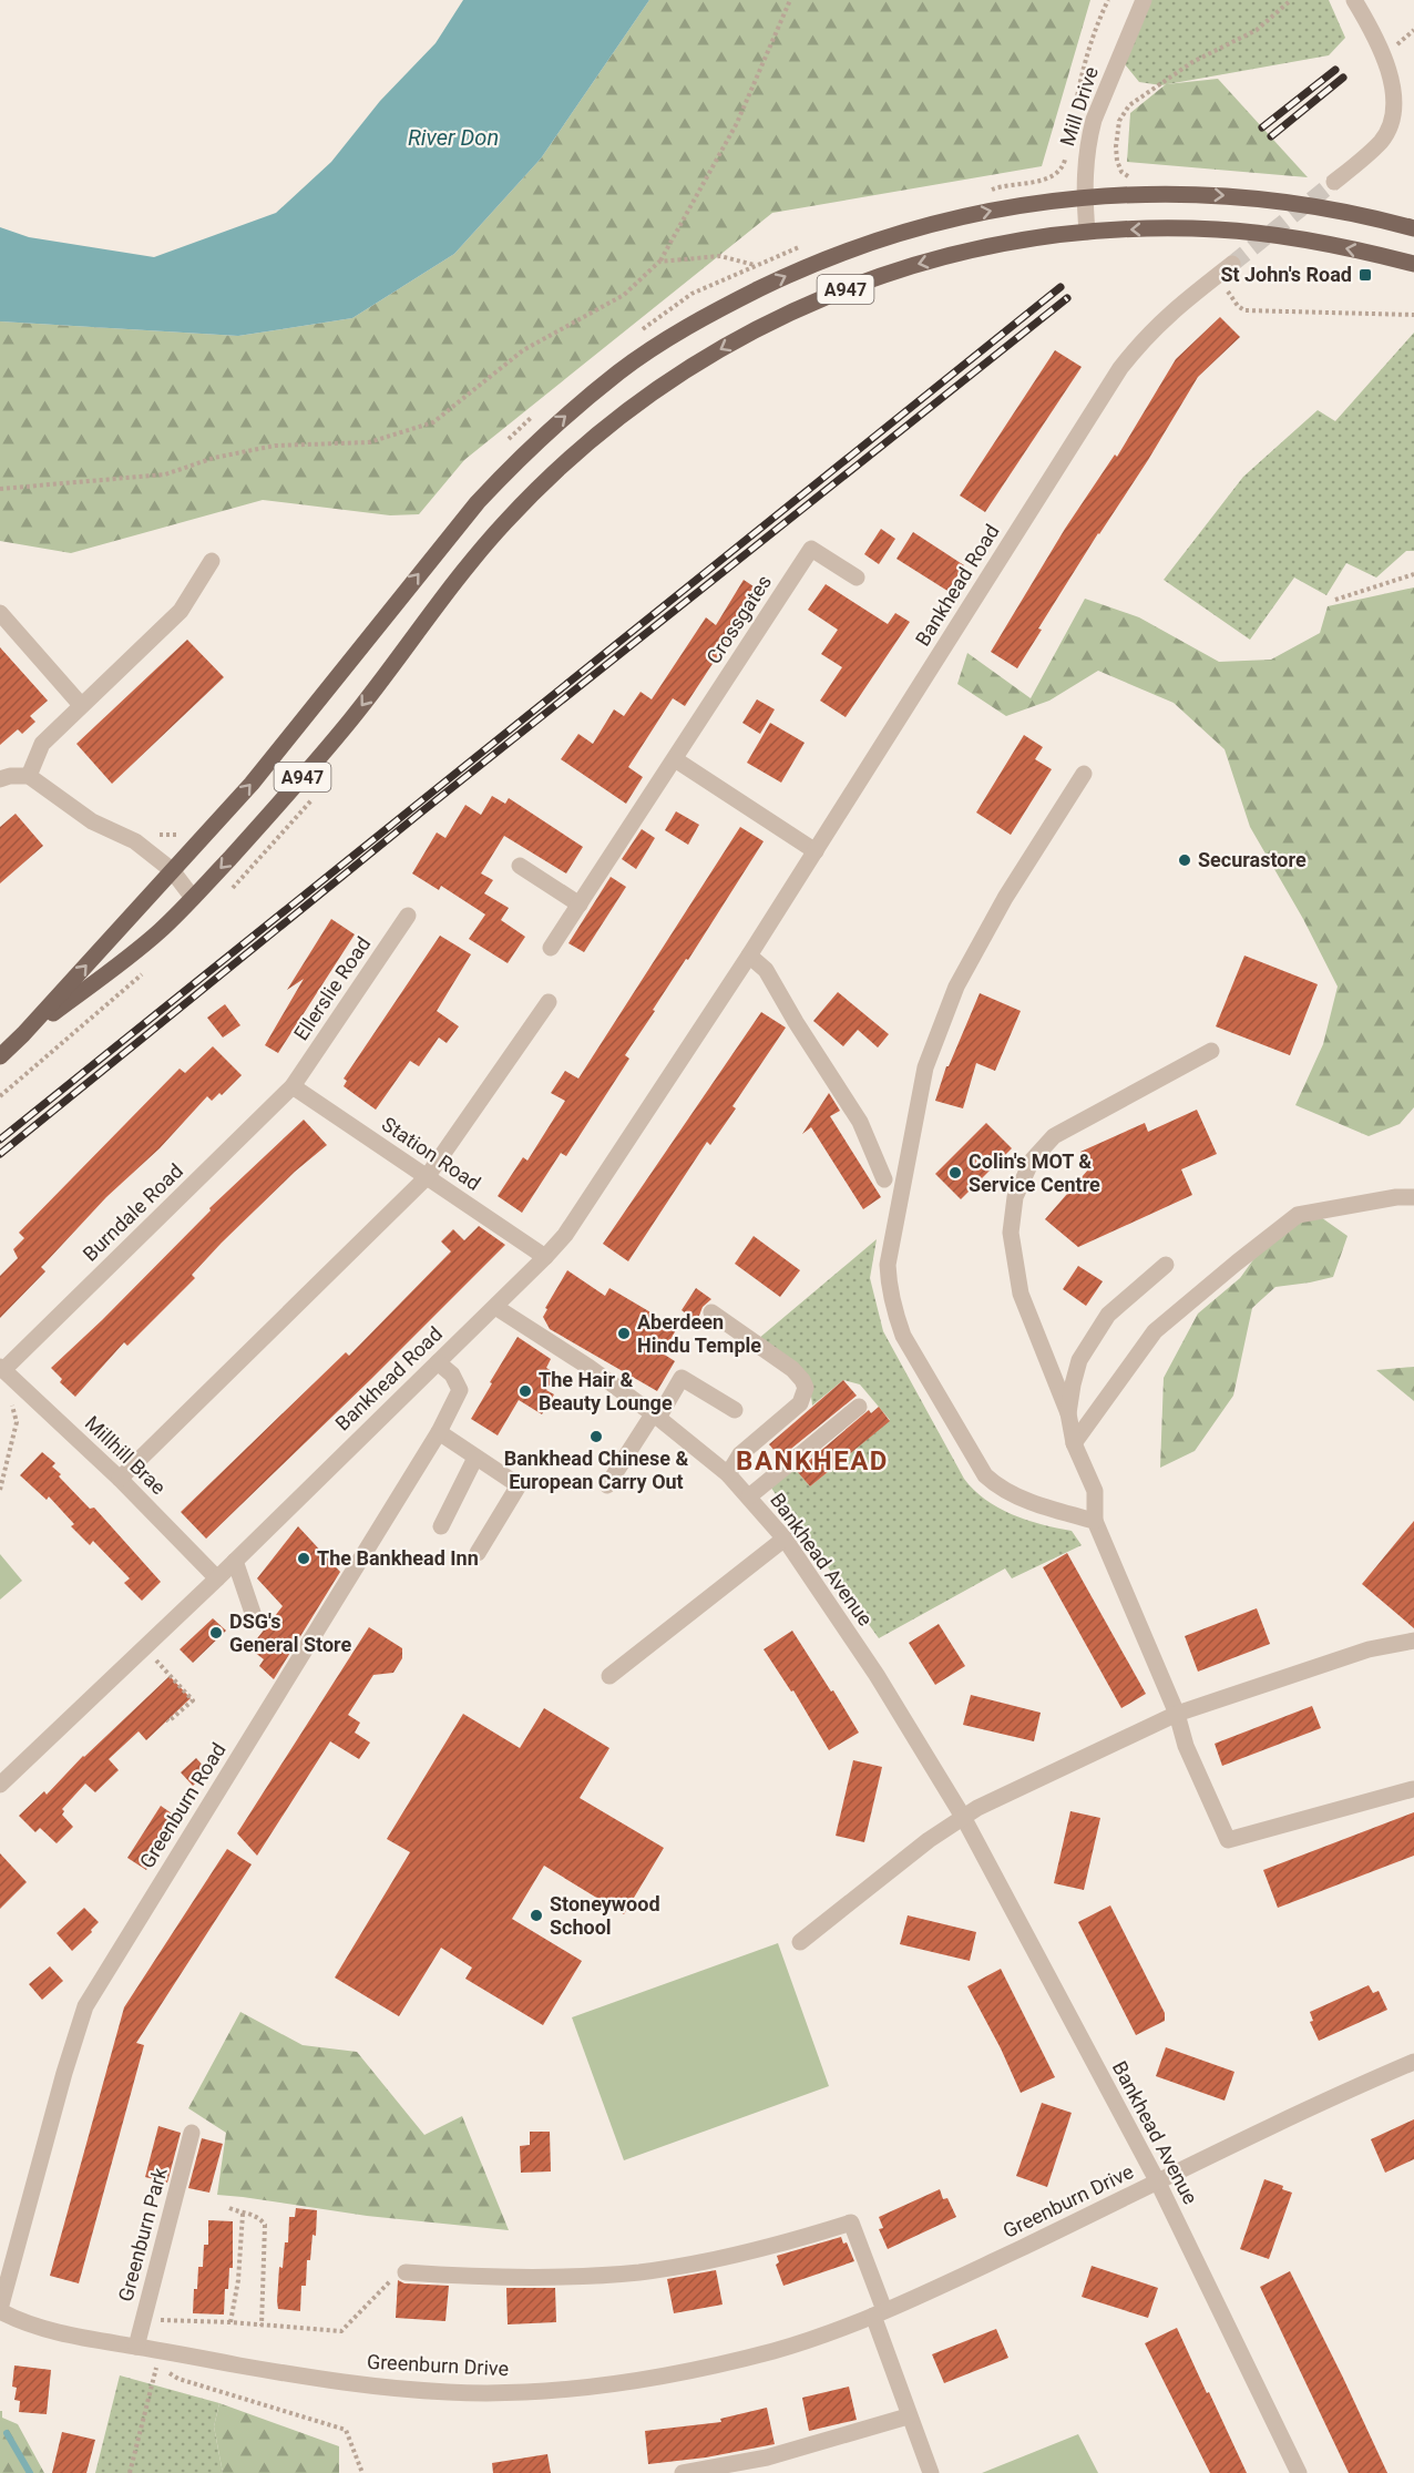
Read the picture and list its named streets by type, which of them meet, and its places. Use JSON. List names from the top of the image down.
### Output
{
  "streets": {
    "main road": ["A947"],
    "street": [
      "Mill Drive",
      "Bankhead Road",
      "Crossgates",
      "Ellerslie Road",
      "Station Road",
      "Burndale Road",
      "Millhill Brae",
      "Bankhead Avenue",
      "Greenburn Road",
      "Greenburn Drive",
      "Greenburn Park"
    ]
  },
  "crossings": [
    ["Mill Drive", "A947"],
    ["Bankhead Road", "Station Road"],
    ["Bankhead Road", "Millhill Brae"],
    ["Bankhead Road", "Bankhead Avenue"],
    ["Bankhead Road", "Greenburn Road"],
    ["Ellerslie Road", "Station Road"],
    ["Ellerslie Road", "Burndale Road"],
    ["Station Road", "Burndale Road"],
    ["Burndale Road", "Millhill Brae"],
    ["Bankhead Avenue", "Greenburn Drive"],
    ["Greenburn Road", "Greenburn Drive"],
    ["Greenburn Drive", "Greenburn Park"]
  ],
  "districts": ["BANKHEAD"],
  "water": ["River Don"],
  "places": {
    "transit": ["St John's Road"],
    "other": [
      "Securastore",
      "Colin's MOT & Service Centre",
      "Aberdeen Hindu Temple",
      "The Hair & Beauty Lounge",
      "Bankhead Chinese & European Carry Out",
      "The Bankhead Inn",
      "DSG's General Store",
      "Stoneywood School"
    ]
  }
}
